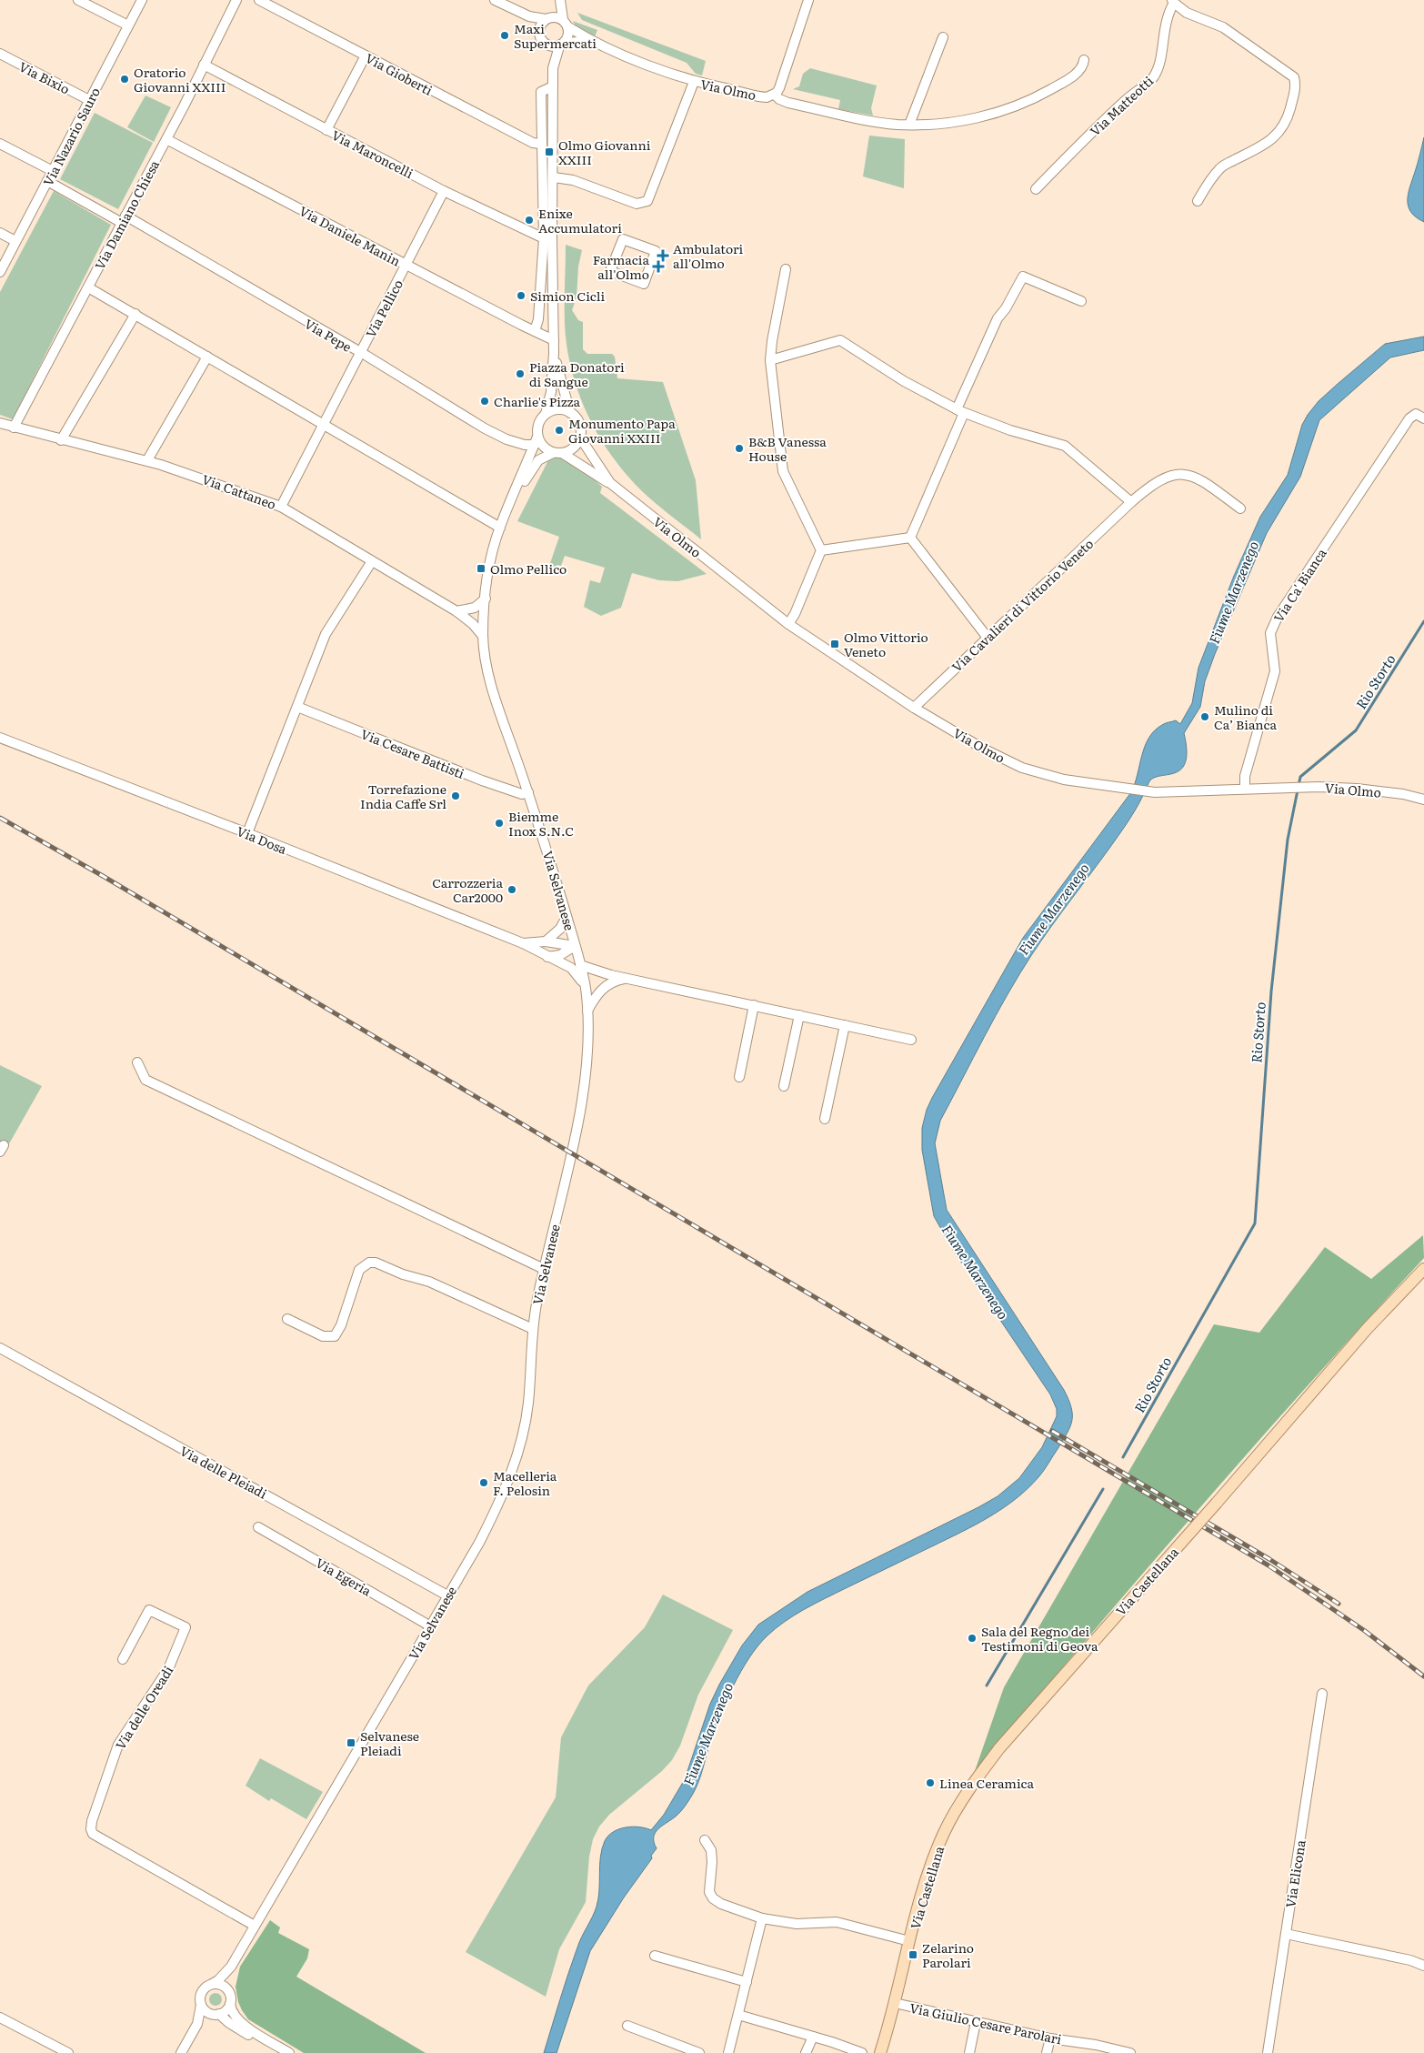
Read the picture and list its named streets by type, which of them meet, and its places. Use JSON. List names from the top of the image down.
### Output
{
  "streets": {
    "main road": ["Via Castellana"],
    "street": [
      "Via Gioberti",
      "Via Bixio",
      "Via Olmo",
      "Via Matteotti",
      "Via Nazario Sauro",
      "Via Maroncelli",
      "Via Damiano Chiesa",
      "Via Daniele Manin",
      "Via Pellico",
      "Via Pepe",
      "Via Cattaneo",
      "Via Ca' Bianca",
      "Via Cavalieri di Vittorio Veneto",
      "Via Cesare Battisti",
      "Via Dosa",
      "Via Selvanese",
      "Via delle Pleiadi",
      "Via Egeria",
      "Via delle Oreadi",
      "Via Elicona",
      "Via Giulio Cesare Parolari"
    ]
  },
  "crossings": [
    ["Via Gioberti", "Via Olmo"],
    ["Via Bixio", "Via Nazario Sauro"],
    ["Via Olmo", "Via Maroncelli"],
    ["Via Olmo", "Via Daniele Manin"],
    ["Via Olmo", "Via Pepe"],
    ["Via Olmo", "Via Ca' Bianca"],
    ["Via Olmo", "Via Cavalieri di Vittorio Veneto"],
    ["Via Olmo", "Via Selvanese"],
    ["Via Nazario Sauro", "Via Pepe"],
    ["Via Maroncelli", "Via Damiano Chiesa"],
    ["Via Maroncelli", "Via Pellico"],
    ["Via Damiano Chiesa", "Via Daniele Manin"],
    ["Via Damiano Chiesa", "Via Pepe"],
    ["Via Damiano Chiesa", "Via Cattaneo"],
    ["Via Daniele Manin", "Via Pellico"],
    ["Via Pellico", "Via Pepe"],
    ["Via Pellico", "Via Cattaneo"],
    ["Via Pepe", "Via Selvanese"],
    ["Via Cattaneo", "Via Selvanese"],
    ["Via Cesare Battisti", "Via Selvanese"],
    ["Via Dosa", "Via Selvanese"],
    ["Via Selvanese", "Via delle Pleiadi"],
    ["Via Selvanese", "Via Egeria"],
    ["Via Selvanese", "Via delle Oreadi"],
    ["Via Castellana", "Via Giulio Cesare Parolari"]
  ],
  "water": ["Fiume Marzenego", "Rio Storto"],
  "places": {
    "other": [
      "Maxi Supermercati",
      "Oratorio Giovanni XXIII",
      "Enixe Accumulatori",
      "Simion Cicli",
      "Piazza Donatori di Sangue",
      "Charlie's Pizza",
      "Monumento Papa Giovanni XXIII",
      "B&B Vanessa House",
      "Mulino di Ca’ Bianca",
      "Torrefazione India Caffe Srl",
      "Biemme Inox S.N.C",
      "Carrozzeria Car2000",
      "Macelleria F. Pelosin",
      "Sala del Regno dei Testimoni di Geova",
      "Linea Ceramica"
    ],
    "transit": [
      "Olmo Giovanni XXIII",
      "Olmo Pellico",
      "Olmo Vittorio Veneto",
      "Selvanese Pleiadi",
      "Zelarino Parolari"
    ],
    "health": ["Ambulatori all'Olmo", "Farmacia all'Olmo"]
  }
}
